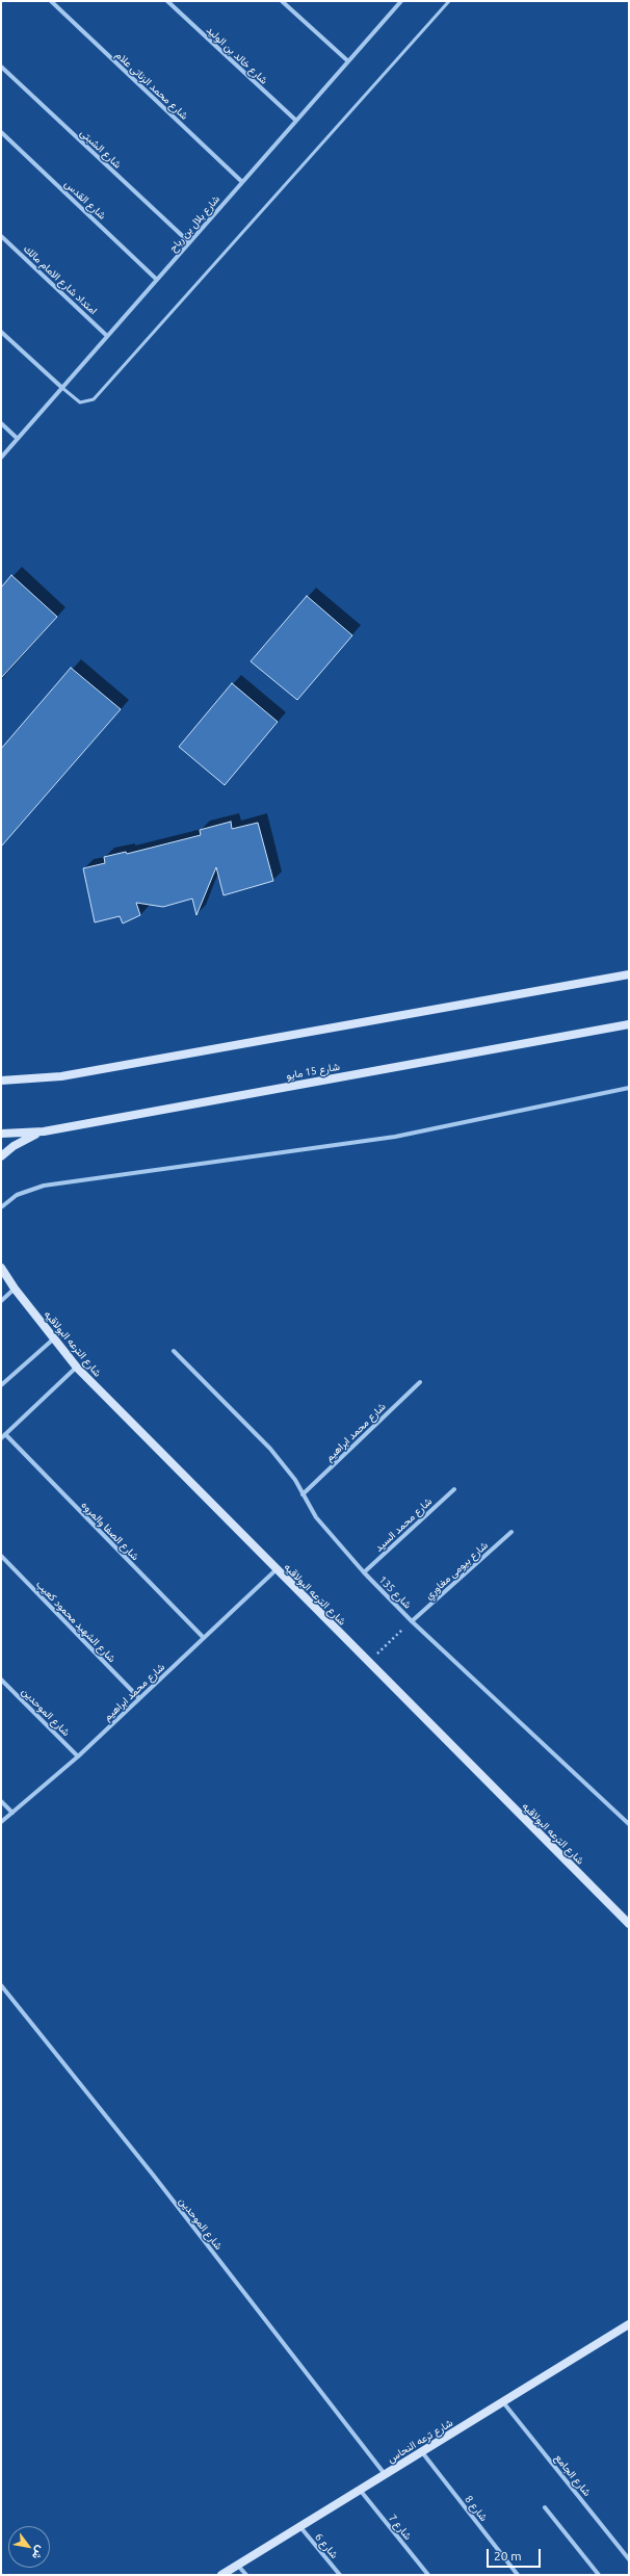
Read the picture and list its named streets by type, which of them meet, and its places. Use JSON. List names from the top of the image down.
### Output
{
  "streets": {
    "street": [
      "شارع خالد بن الوليد",
      "شارع محمد الزناتى علام",
      "شارع الشبتى",
      "شارع القدس",
      "شارع بلال بن رباح",
      "امتداد شارع الامام مالك",
      "شارع 15 مايو",
      "شارع الترعه البولاقيه",
      "شارع محمد ابراهيم",
      "شارع محمد السيد",
      "شارع الصفا والمروه",
      "شارع بيومى مغاوري",
      "شارع 135",
      "شارع الشهيد محمود كعيب",
      "شارع الموحدين",
      "شارع ترعه النحاس",
      "شارع الجامع",
      "شارع 8",
      "شارع 7",
      "شارع 6"
    ]
  },
  "crossings": [
    ["شارع خالد بن الوليد", "شارع بلال بن رباح"],
    ["شارع محمد الزناتى علام", "شارع بلال بن رباح"],
    ["شارع الشبتى", "شارع بلال بن رباح"],
    ["شارع القدس", "شارع بلال بن رباح"],
    ["شارع بلال بن رباح", "امتداد شارع الامام مالك"],
    ["شارع الترعه البولاقيه", "شارع محمد ابراهيم"],
    ["شارع محمد ابراهيم", "شارع الصفا والمروه"],
    ["شارع محمد ابراهيم", "شارع 135"],
    ["شارع محمد ابراهيم", "شارع الشهيد محمود كعيب"],
    ["شارع محمد ابراهيم", "شارع الموحدين"],
    ["شارع محمد السيد", "شارع 135"],
    ["شارع بيومى مغاوري", "شارع 135"],
    ["شارع الموحدين", "شارع ترعه النحاس"],
    ["شارع ترعه النحاس", "شارع الجامع"],
    ["شارع ترعه النحاس", "شارع 8"],
    ["شارع ترعه النحاس", "شارع 7"],
    ["شارع ترعه النحاس", "شارع 6"]
  ],
  "scale_bar": "20 m",
  "north": "bottom right"
}
